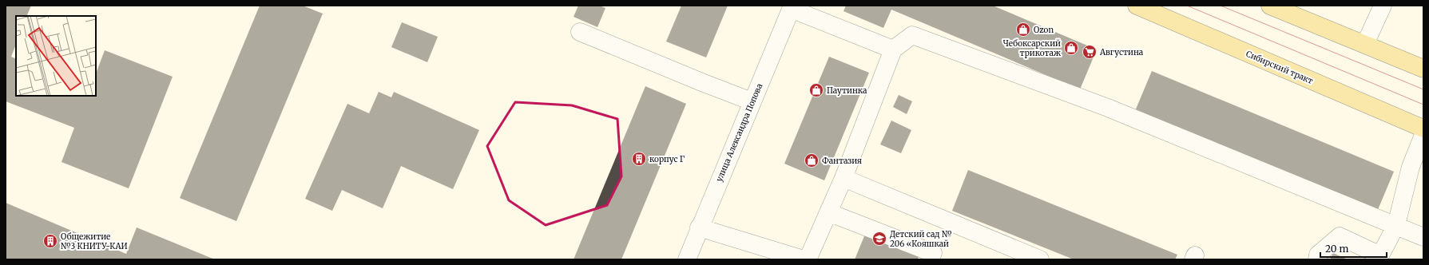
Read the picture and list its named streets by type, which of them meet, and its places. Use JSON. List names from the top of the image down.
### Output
{
  "streets": {
    "main road": ["Сибирский тракт"],
    "street": ["улица Александра Попова"]
  },
  "places": {
    "shop": [
      "Ozon",
      "Чебоксарский трикотаж",
      "Паутинка",
      "Фантазия"
    ],
    "supermarket": ["Августина"],
    "building": ["корпус Г", "Общежитие №3 КНИТУ-КАИ"],
    "school or university": ["Детский сад № 206 «Кояшкай"]
  },
  "scale_bar": "20 m"
}
